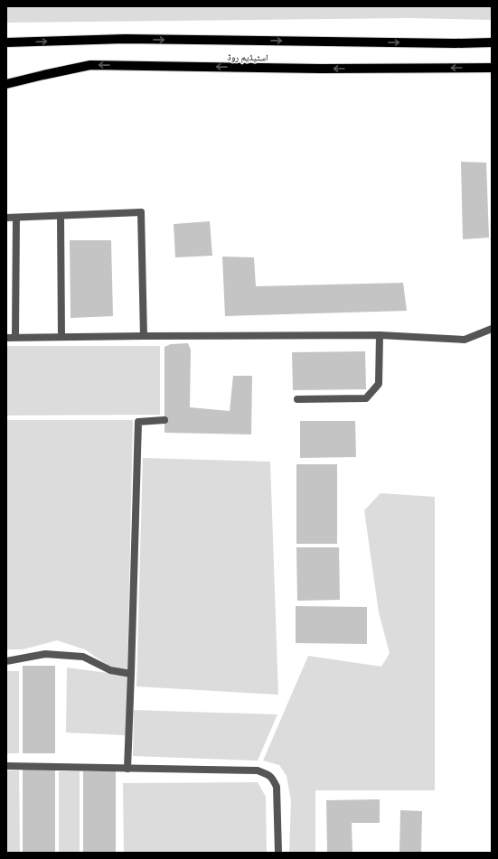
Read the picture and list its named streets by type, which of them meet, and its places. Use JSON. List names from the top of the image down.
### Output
{
  "streets": {
    "main road": ["اسٹیڈیم روڈ"]
  }
}
